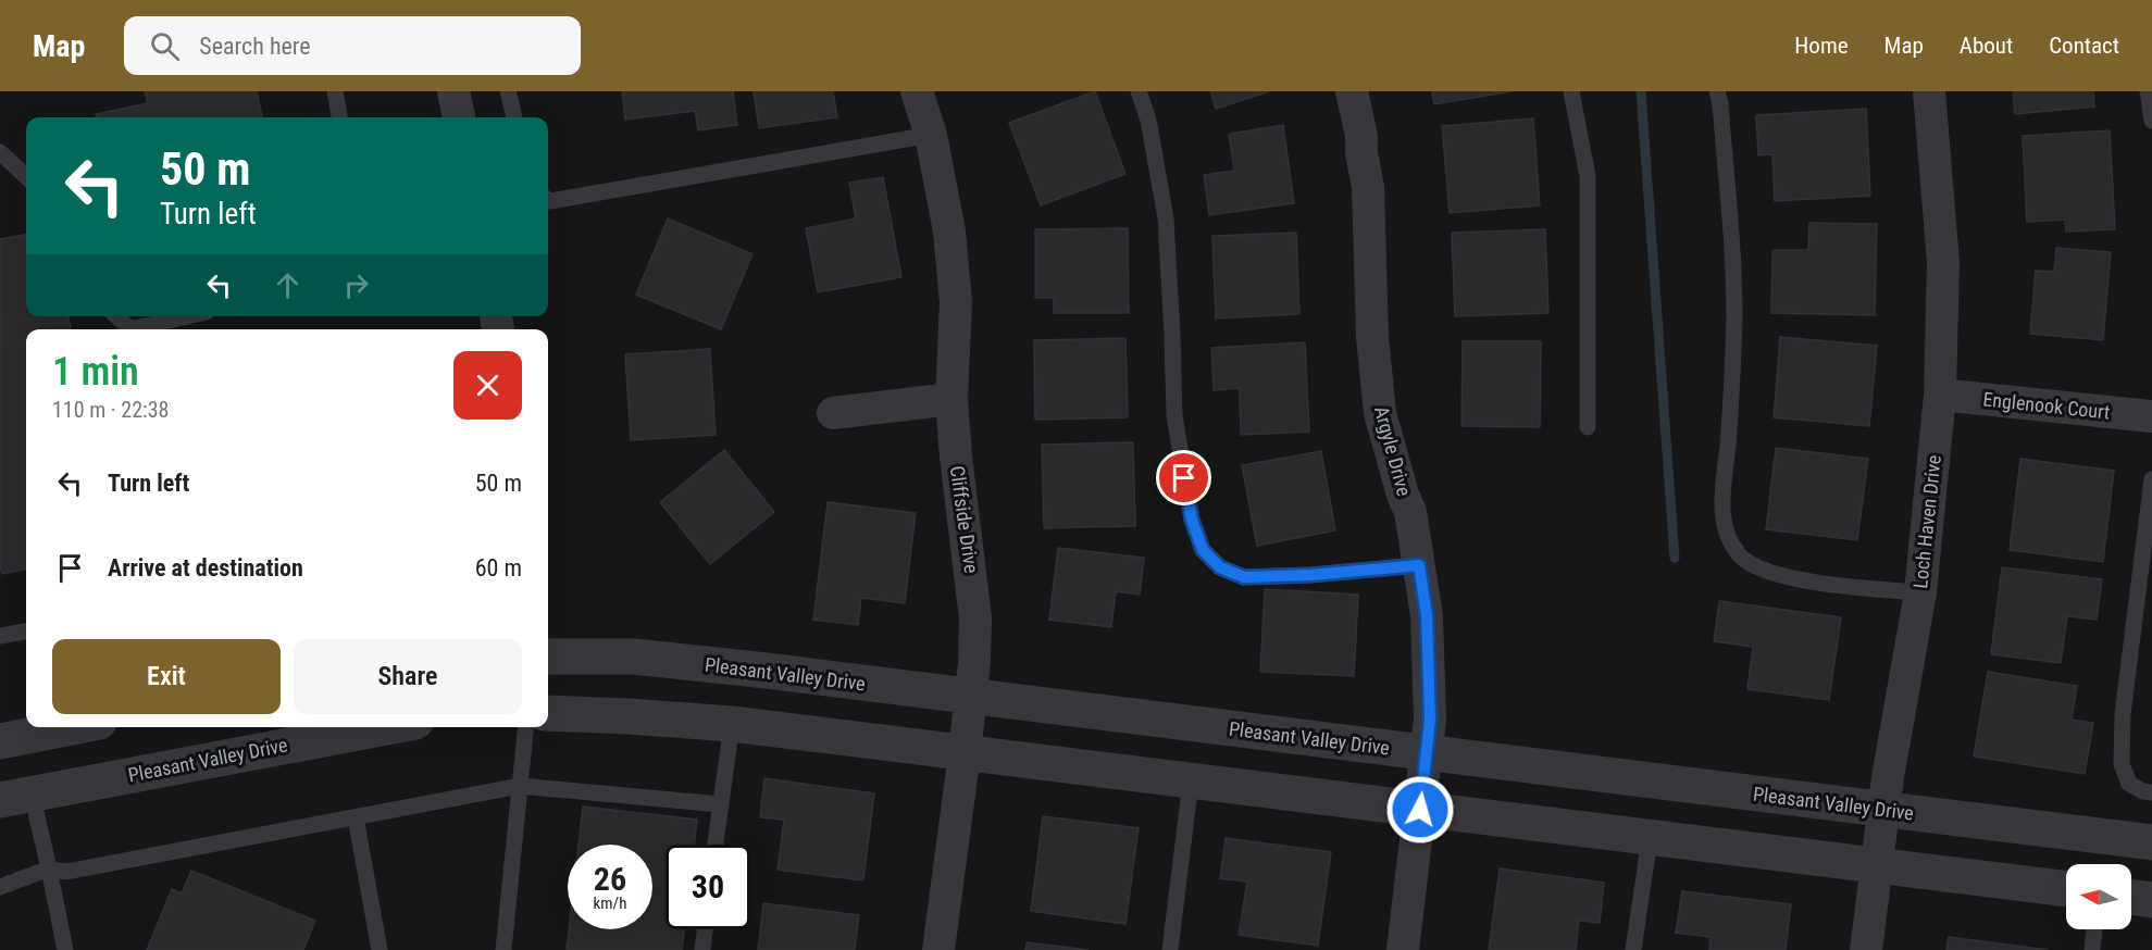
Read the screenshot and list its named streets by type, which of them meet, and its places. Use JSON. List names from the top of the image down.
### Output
{
  "streets": {
    "street": [
      "Englenook Court",
      "Argyle Drive",
      "Cliffside Drive",
      "Loch Haven Drive",
      "Pleasant Valley Drive"
    ]
  },
  "crossings": [
    ["Englenook Court", "Loch Haven Drive"],
    ["Argyle Drive", "Pleasant Valley Drive"],
    ["Cliffside Drive", "Pleasant Valley Drive"],
    ["Loch Haven Drive", "Pleasant Valley Drive"]
  ],
  "north": "left",
  "page": {
    "header": "Map",
    "search": "Search here",
    "nav": [
      "Home",
      "Map",
      "About",
      "Contact"
    ],
    "turn": ["50 m", "Turn left"],
    "heading": ["1 min", "110 m · 22:38"],
    "list": [
      {
        "name": "Turn left",
        "value": "50 m"
      },
      {
        "name": "Arrive at destination",
        "value": "60 m"
      }
    ],
    "buttons": ["Exit", "Share"],
    "speed": "26 km/h",
    "limit": "30"
  }
}
